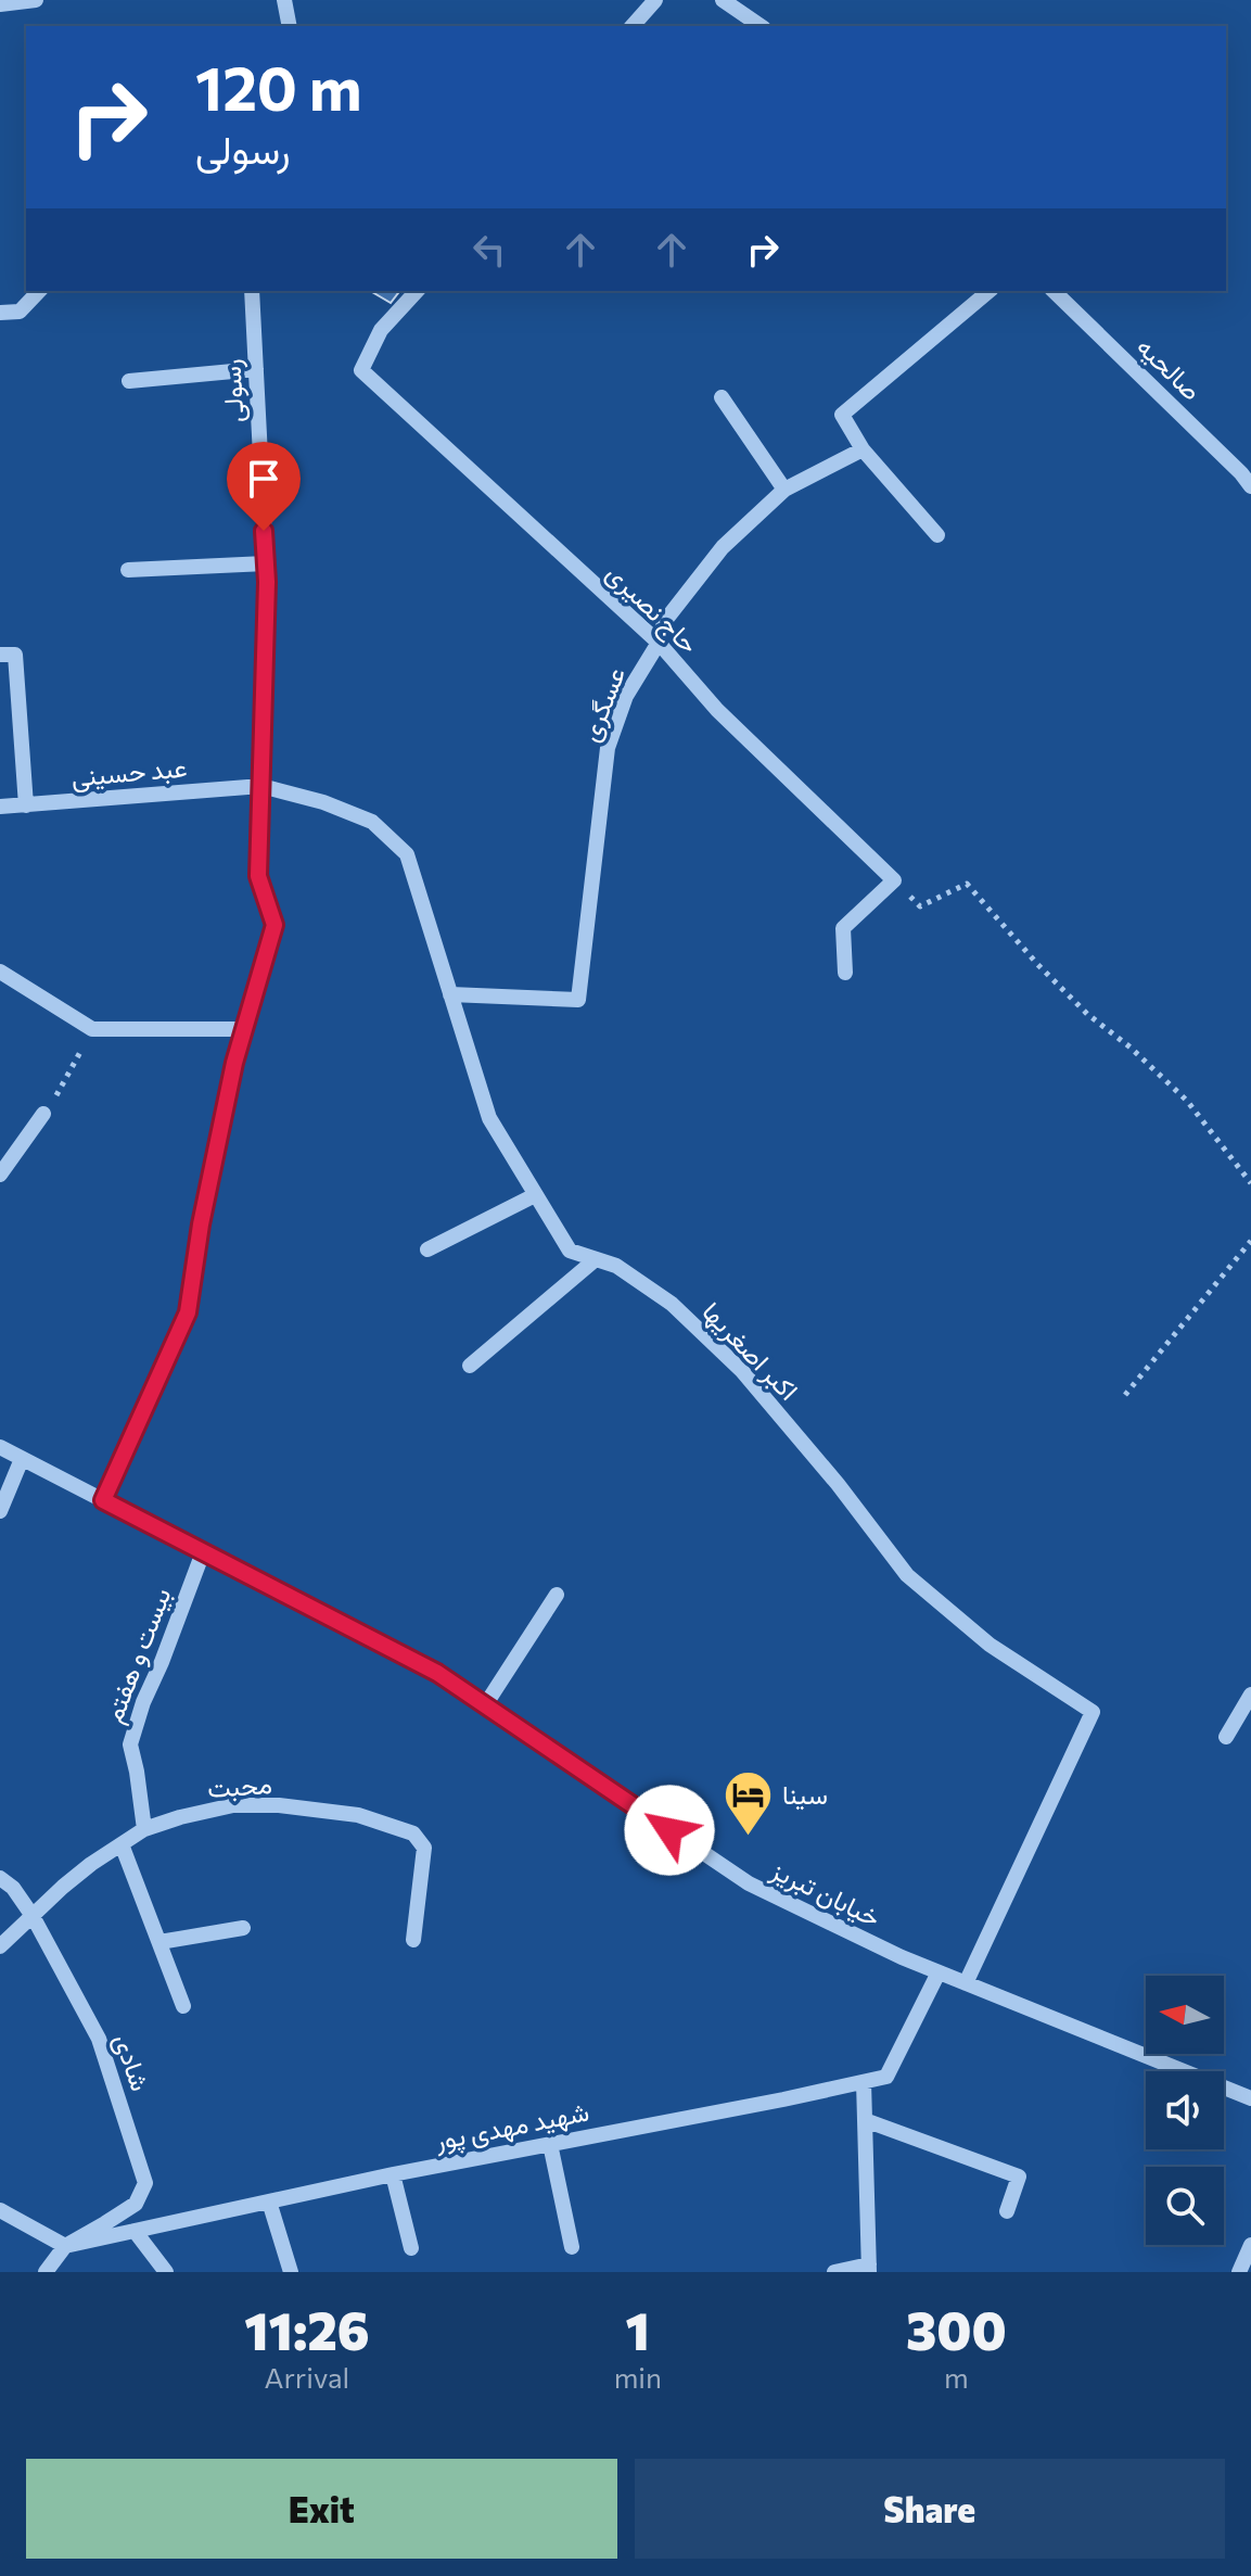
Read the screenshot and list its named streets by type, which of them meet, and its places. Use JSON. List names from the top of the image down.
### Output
{
  "streets": {
    "street": [
      "صالحیه",
      "رسولی",
      "حاج نصیری",
      "عسگری",
      "عبد حسینی",
      "اکبر اصغریها",
      "بیست و هفتم",
      "محبت",
      "خیابان تبریز",
      "شادی",
      "شهید مهدی پور"
    ]
  },
  "crossings": [
    ["رسولی", "عبد حسینی"],
    ["رسولی", "اکبر اصغریها"],
    ["رسولی", "خیابان تبریز"],
    ["حاج نصیری", "عسگری"],
    ["عسگری", "اکبر اصغریها"],
    ["عبد حسینی", "اکبر اصغریها"],
    ["اکبر اصغریها", "خیابان تبریز"],
    ["بیست و هفتم", "محبت"],
    ["بیست و هفتم", "خیابان تبریز"],
    ["محبت", "شادی"],
    ["خیابان تبریز", "شهید مهدی پور"],
    ["شادی", "شهید مهدی پور"]
  ],
  "places": {
    "hotel": ["سینا"]
  },
  "north": "left",
  "page": {
    "turn": ["120 m", "رسولی"],
    "eta": [
      "11:26",
      "Arrival",
      "1",
      "min",
      "300",
      "m"
    ],
    "buttons": ["Exit", "Share"]
  }
}
